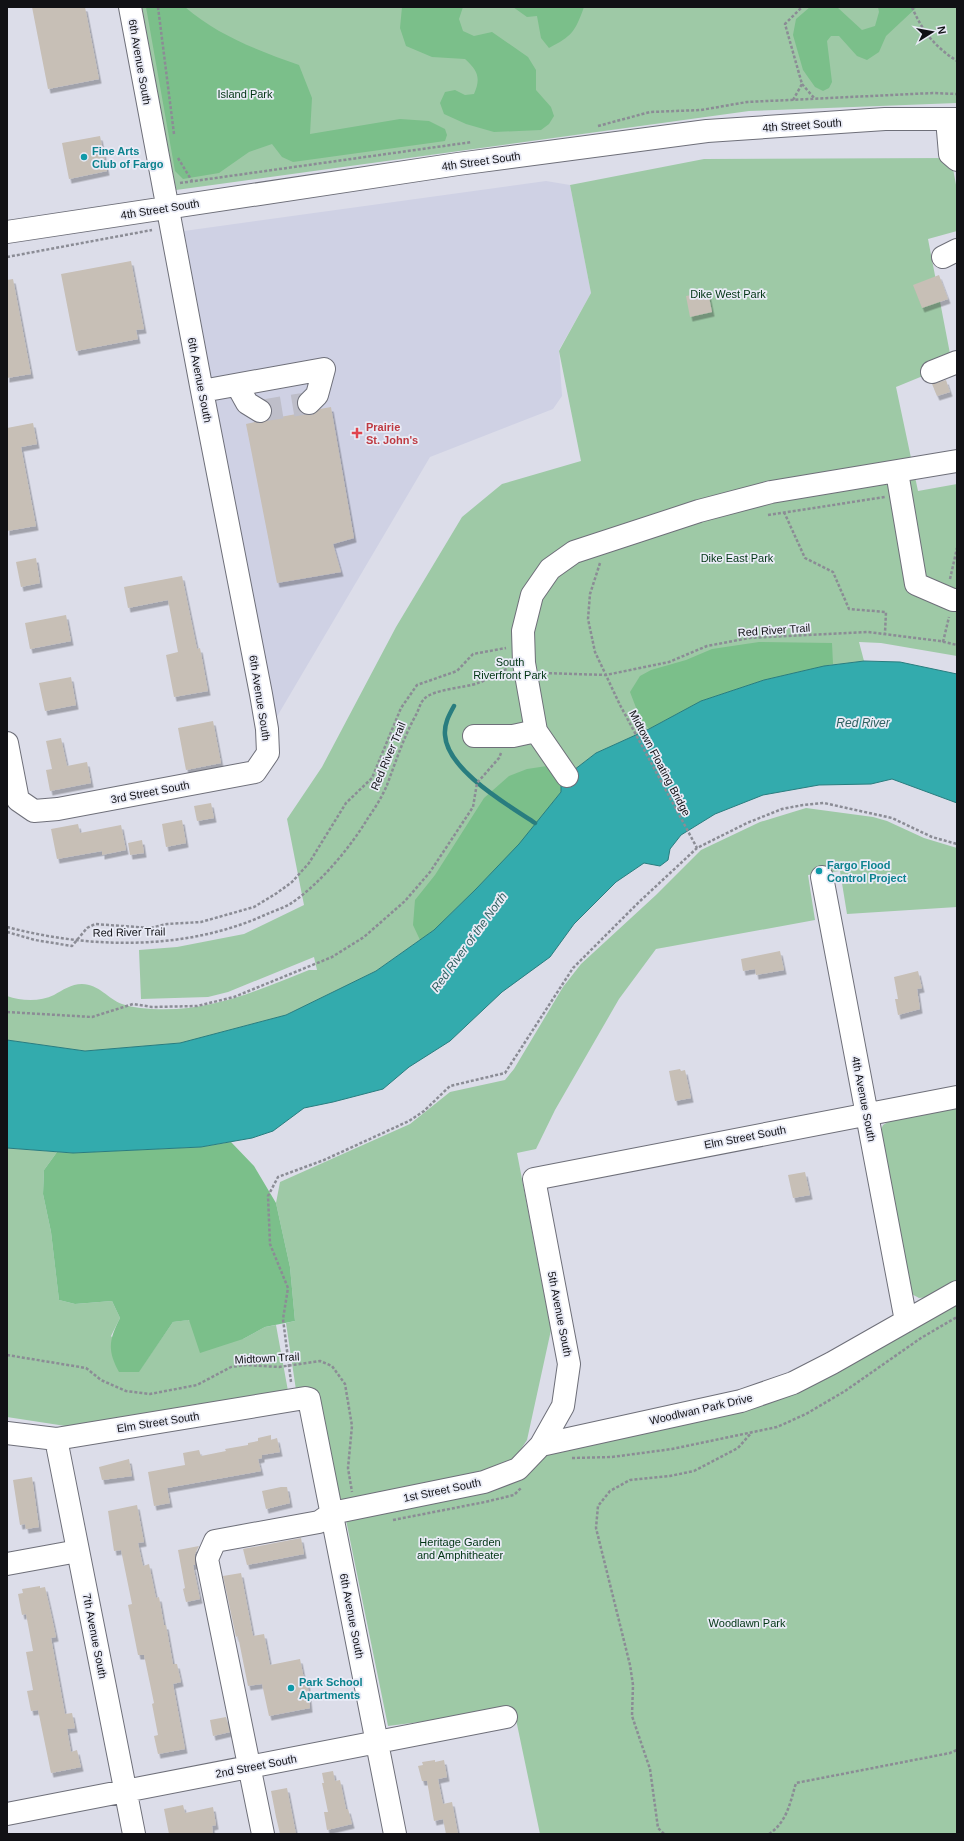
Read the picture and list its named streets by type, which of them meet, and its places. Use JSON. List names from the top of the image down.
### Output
{
  "streets": {
    "street": [
      "6th Avenue South",
      "4th Street South",
      "3rd Street South",
      "4th Avenue South",
      "Elm Street South",
      "5th Avenue South",
      "Woodlwan Park Drive",
      "1st Street South",
      "7th Avenue South",
      "2nd Street South"
    ],
    "path": ["Red River Trail", "Midtown Floating Bridge", "Midtown Trail"]
  },
  "crossings": [
    ["6th Avenue South", "4th Street South"],
    ["6th Avenue South", "3rd Street South"],
    ["6th Avenue South", "Elm Street South"],
    ["6th Avenue South", "1st Street South"],
    ["6th Avenue South", "2nd Street South"],
    ["Red River Trail", "Midtown Floating Bridge"],
    ["4th Avenue South", "Elm Street South"],
    ["4th Avenue South", "Woodlwan Park Drive"],
    ["Elm Street South", "5th Avenue South"],
    ["Elm Street South", "7th Avenue South"],
    ["5th Avenue South", "Woodlwan Park Drive"],
    ["5th Avenue South", "1st Street South"],
    ["Woodlwan Park Drive", "1st Street South"],
    ["1st Street South", "2nd Street South"],
    ["7th Avenue South", "2nd Street South"]
  ],
  "water": ["Red River", "Red River of the North"],
  "parks": [
    "Island Park",
    "Dike West Park",
    "Dike East Park",
    "South Riverfront Park",
    "Heritage Garden and Amphitheater",
    "Woodlawn Park"
  ],
  "places": {
    "other": ["Fine Arts Club of Fargo", "Fargo Flood Control Project", "Park School Apartments"],
    "health": ["Prairie St. John's"]
  },
  "north": "right"
}
